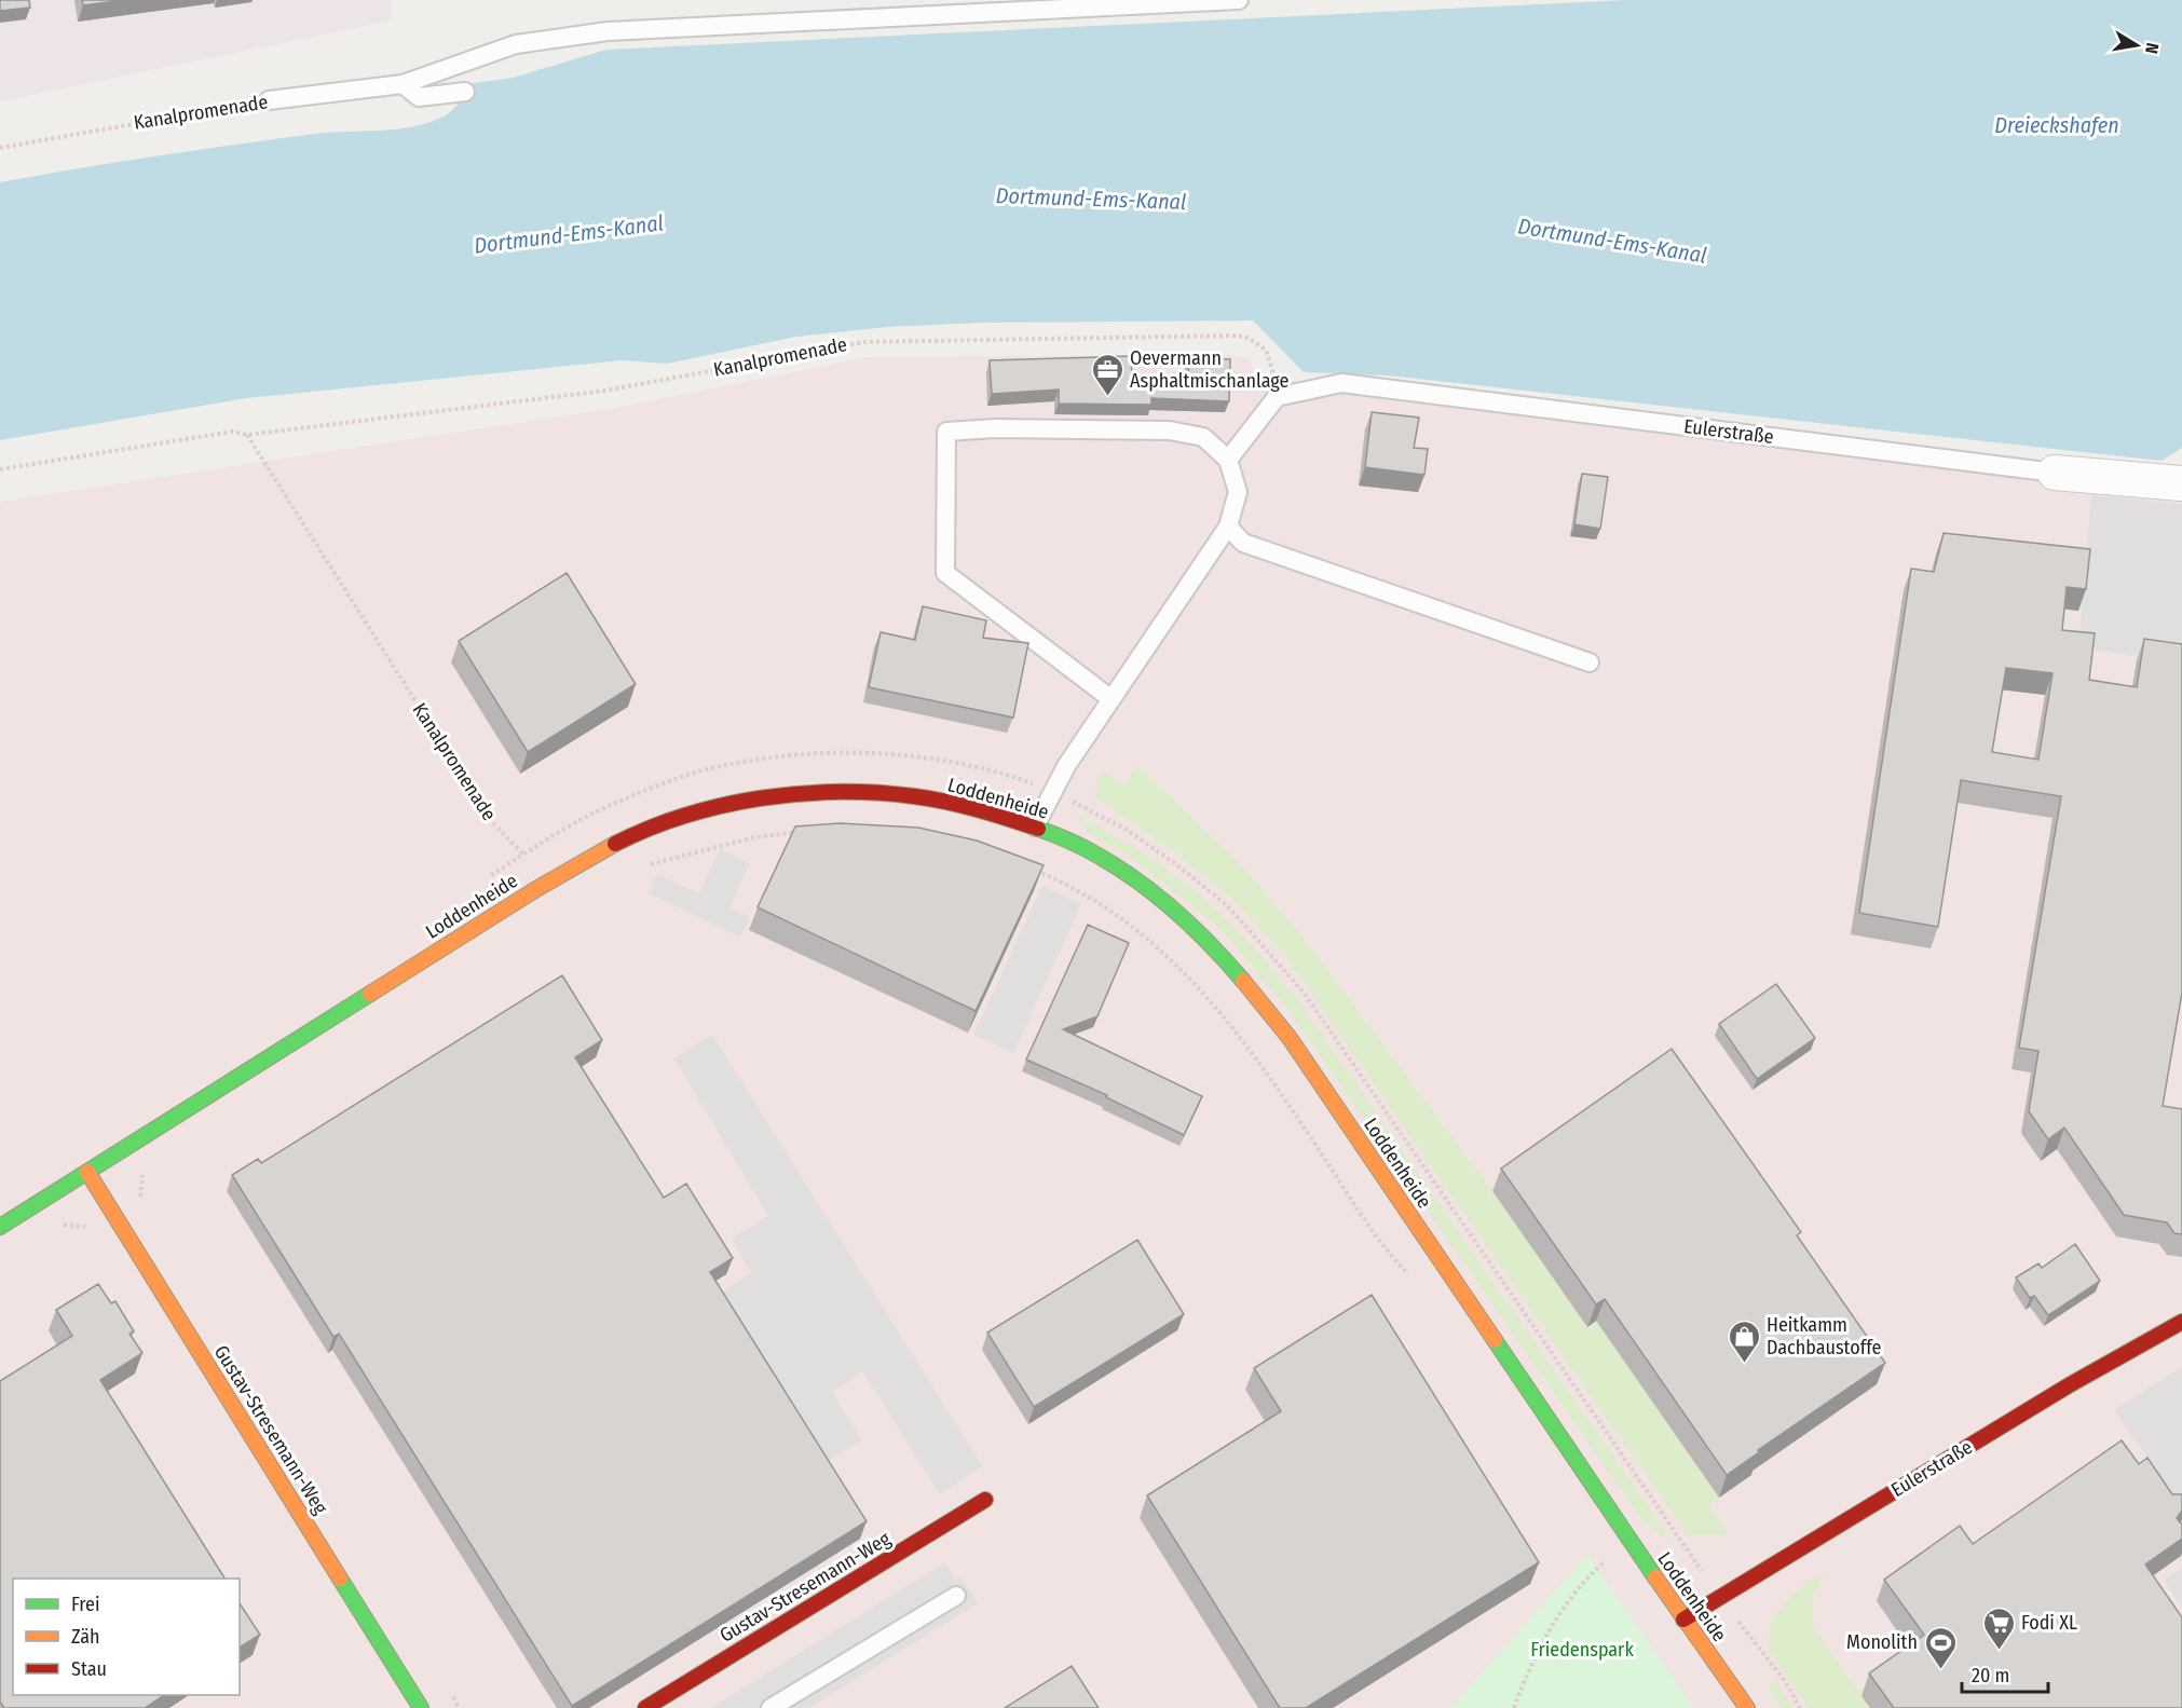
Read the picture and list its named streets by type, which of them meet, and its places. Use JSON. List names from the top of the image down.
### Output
{
  "streets": {
    "street": ["Eulerstraße", "Loddenheide", "Gustav-Stresemann-Weg"],
    "lane": ["Kanalpromenade"]
  },
  "crossings": [
    ["Kanalpromenade", "Eulerstraße"],
    ["Eulerstraße", "Loddenheide"],
    ["Loddenheide", "Gustav-Stresemann-Weg"]
  ],
  "water": ["Dreieckshafen", "Dortmund-Ems-Kanal"],
  "parks": ["Friedenspark"],
  "places": {
    "office": ["Oevermann Asphaltmischanlage"],
    "shop": ["Heitkamm Dachbaustoffe"],
    "supermarket": ["Fodi XL"],
    "sports": ["Monolith"]
  },
  "legend": ["Frei", "Zäh", "Stau"],
  "scale_bar": "20 m",
  "north": "right"
}
